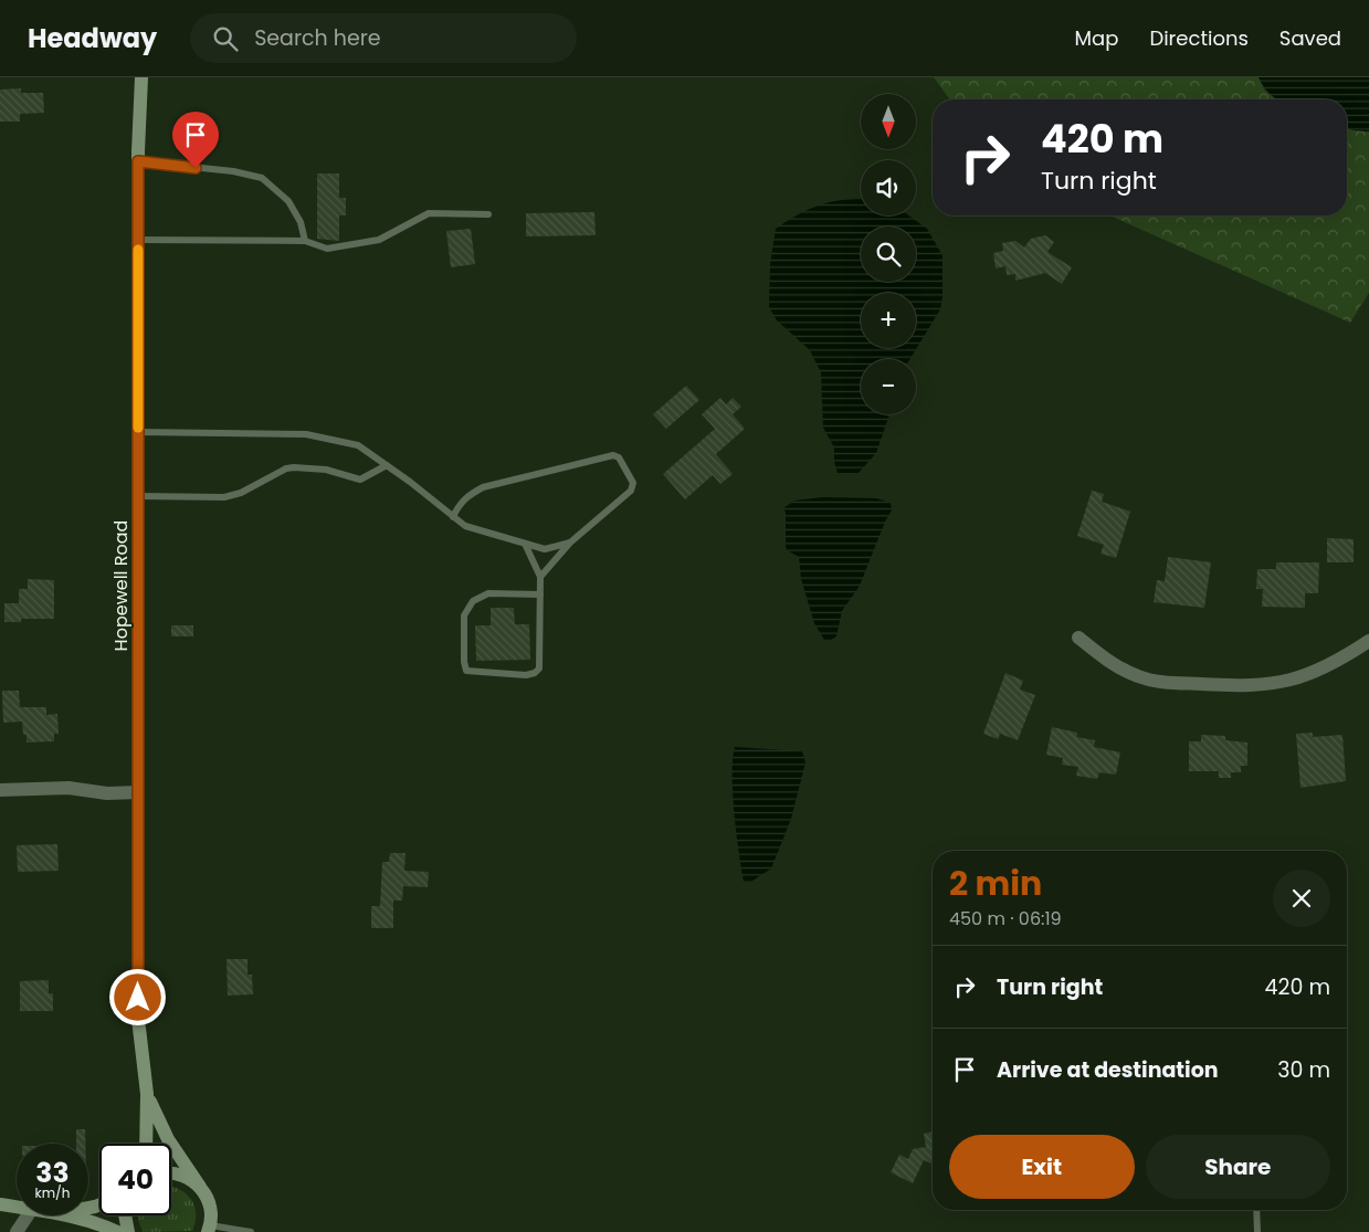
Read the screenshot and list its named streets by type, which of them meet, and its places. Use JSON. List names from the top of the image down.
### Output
{
  "streets": {
    "street": ["Hopewell Road"]
  },
  "north": "bottom",
  "page": {
    "header": "Headway",
    "search": "Search here",
    "nav": ["Map", "Directions", "Saved"],
    "map_buttons": ["+", "−"],
    "turn": ["420 m", "Turn right"],
    "heading": ["2 min", "450 m · 06:19"],
    "list": [
      {
        "name": "Turn right",
        "value": "420 m"
      },
      {
        "name": "Arrive at destination",
        "value": "30 m"
      }
    ],
    "buttons": ["Exit", "Share"],
    "speed": "33 km/h",
    "limit": "40"
  }
}
